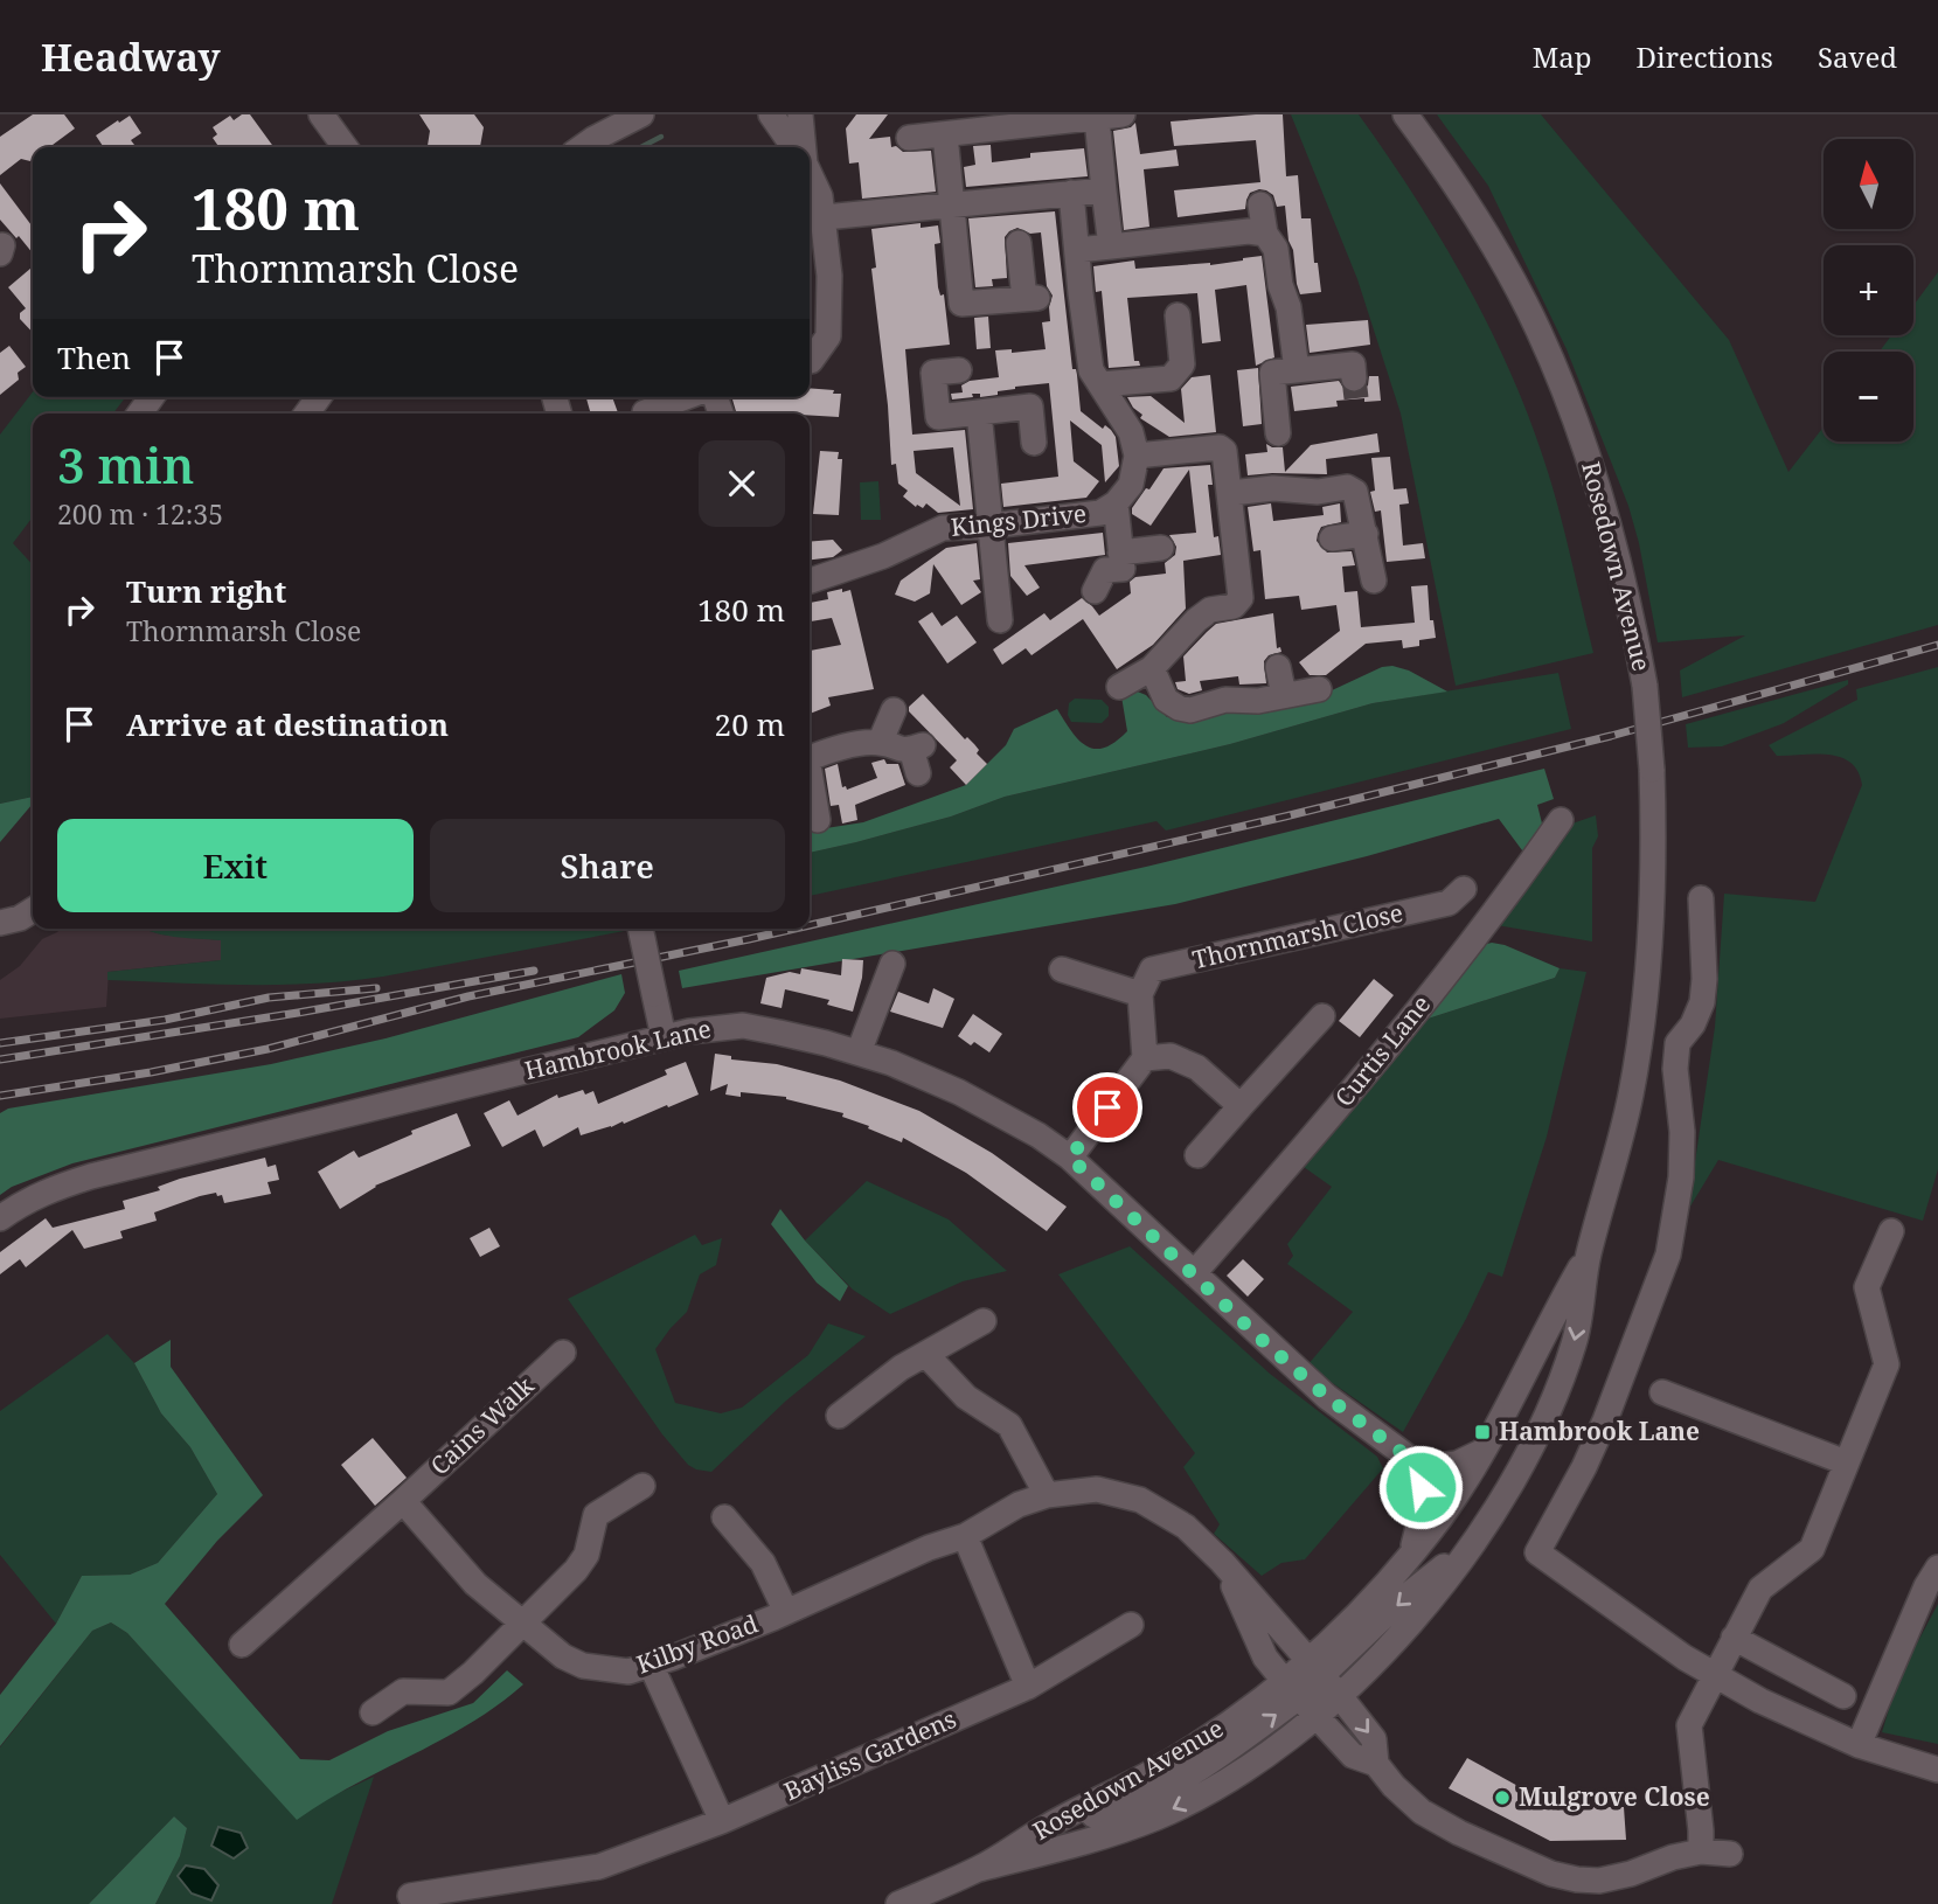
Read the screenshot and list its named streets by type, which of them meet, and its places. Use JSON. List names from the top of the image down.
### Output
{
  "streets": {
    "street": [
      "Kings Drive",
      "Rosedown Avenue",
      "Thornmarsh Close",
      "Hambrook Lane",
      "Curtis Lane",
      "Cains Walk",
      "Kilby Road",
      "Bayliss Gardens"
    ]
  },
  "crossings": [
    ["Rosedown Avenue", "Hambrook Lane"],
    ["Rosedown Avenue", "Kilby Road"],
    ["Hambrook Lane", "Curtis Lane"],
    ["Cains Walk", "Kilby Road"]
  ],
  "places": {
    "transit": ["Hambrook Lane"],
    "other": ["Mulgrove Close"]
  },
  "north": "top",
  "page": {
    "header": "Headway",
    "nav": ["Map", "Directions", "Saved"],
    "map_buttons": ["+", "−"],
    "turn": ["180 m", "Thornmarsh Close"],
    "then": "Then",
    "heading": ["3 min", "200 m · 12:35"],
    "list": [
      {
        "name": "Turn right",
        "note": "Thornmarsh Close",
        "value": "180 m"
      },
      {
        "name": "Arrive at destination",
        "value": "20 m"
      }
    ],
    "buttons": ["Exit", "Share"]
  }
}
